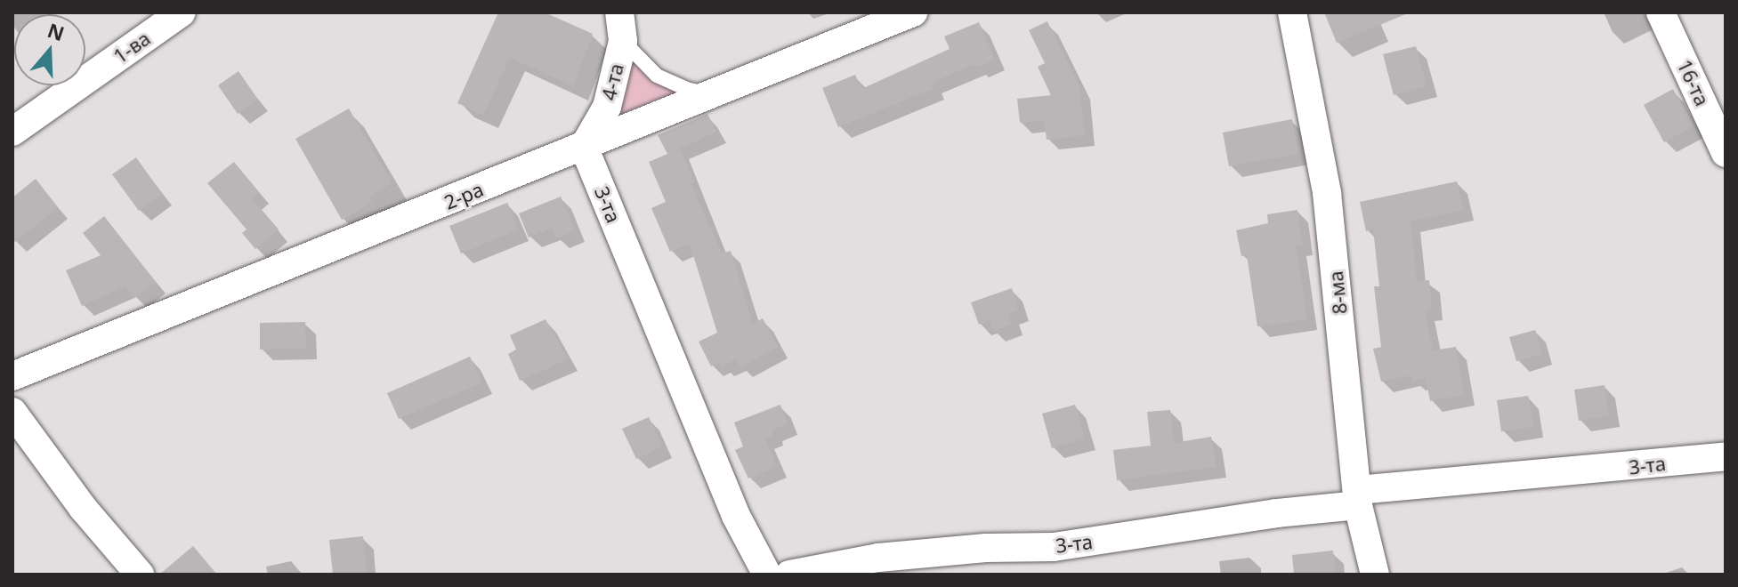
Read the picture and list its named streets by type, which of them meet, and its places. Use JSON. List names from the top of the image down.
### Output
{
  "streets": {
    "street": [
      "1-ва",
      "4-та",
      "16-та",
      "2-ра",
      "3-та",
      "8-ма"
    ]
  },
  "crossings": [
    ["4-та", "2-ра"],
    ["4-та", "3-та"],
    ["2-ра", "3-та"],
    ["3-та", "8-ма"]
  ],
  "north": "top"
}
